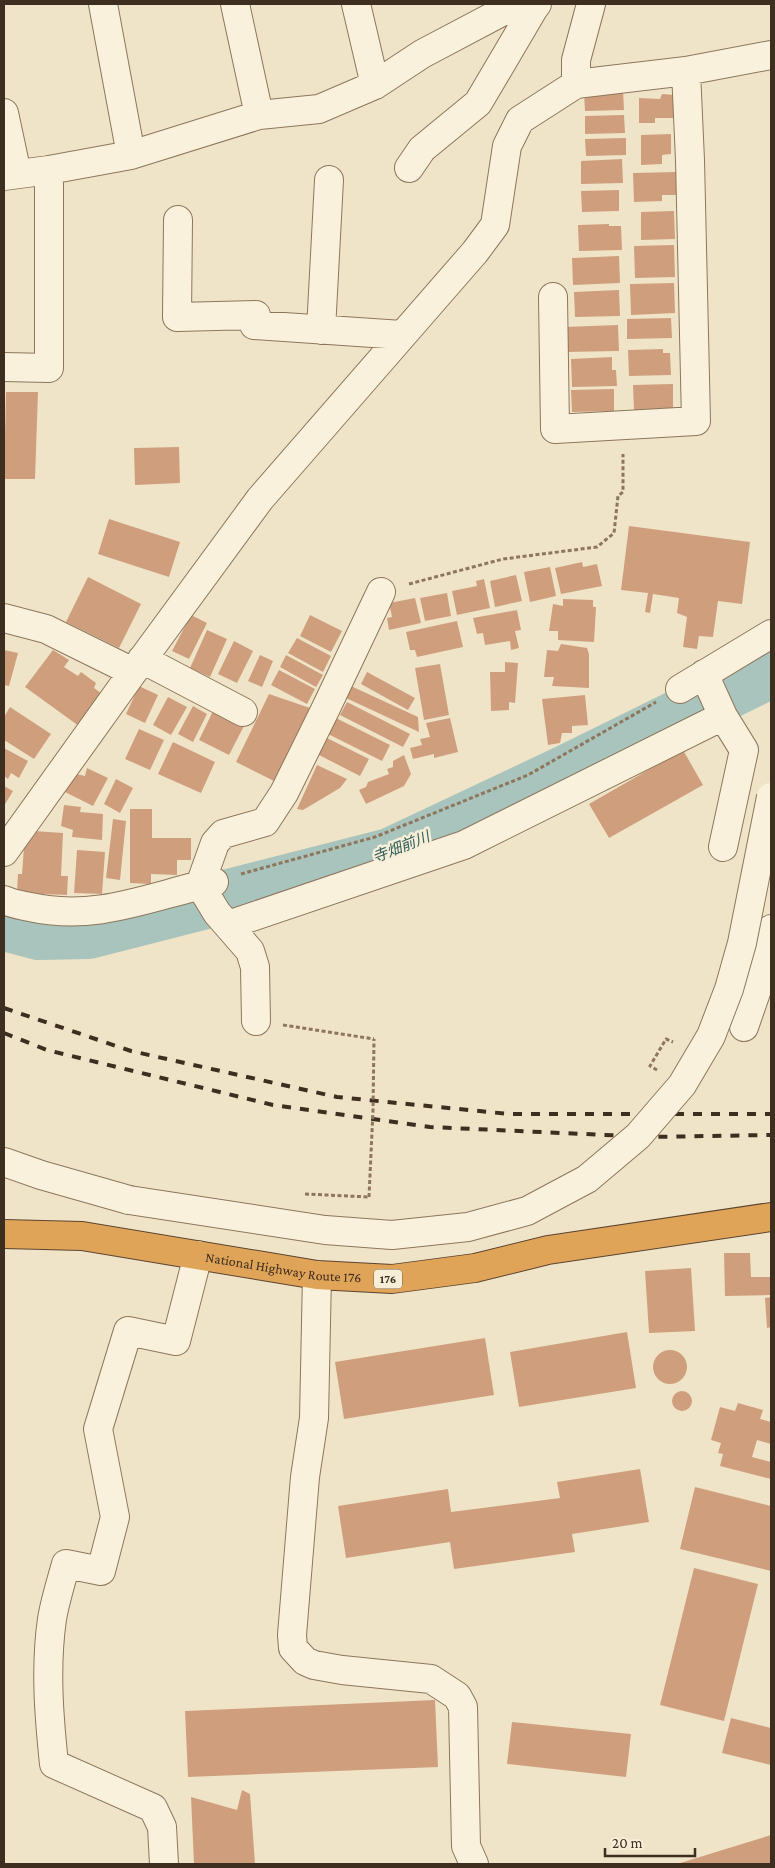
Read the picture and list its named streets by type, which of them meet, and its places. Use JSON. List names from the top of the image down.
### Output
{
  "streets": {
    "highway": ["National Highway Route 176", "176"]
  },
  "water": ["寺畑前川"],
  "scale_bar": "20 m"
}
